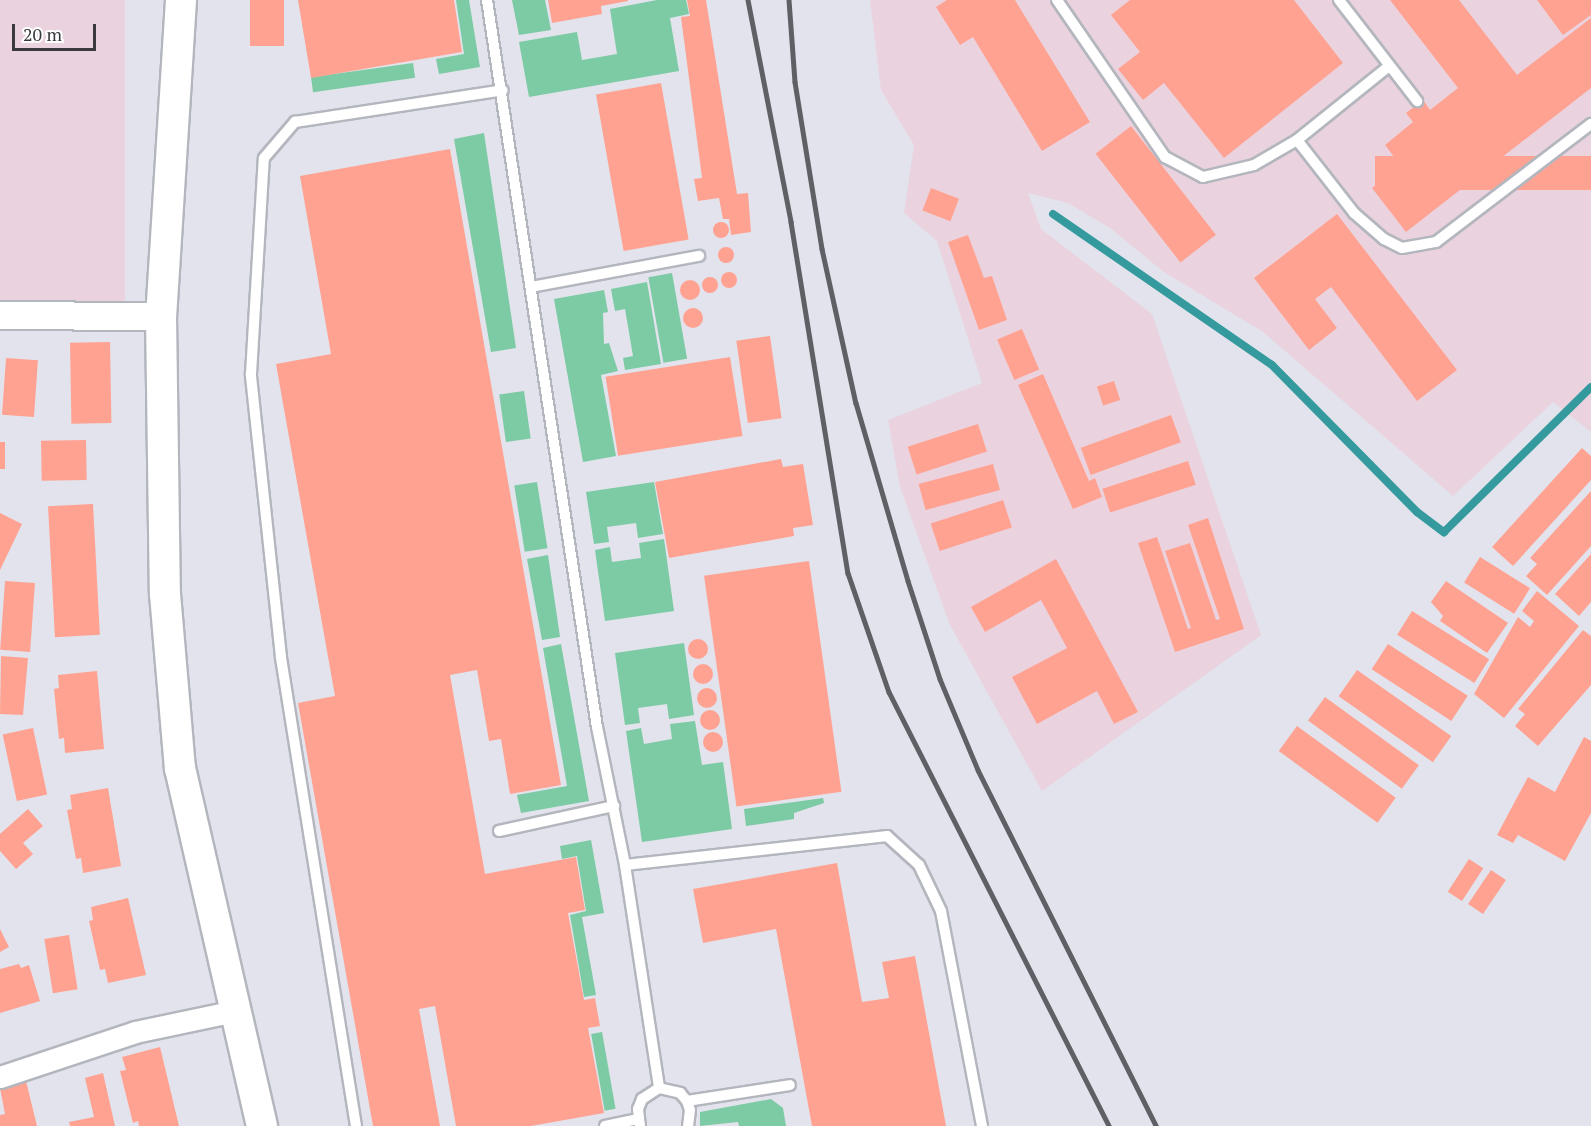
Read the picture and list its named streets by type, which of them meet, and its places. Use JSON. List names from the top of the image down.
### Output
{
  "scale_bar": "20 m"
}
